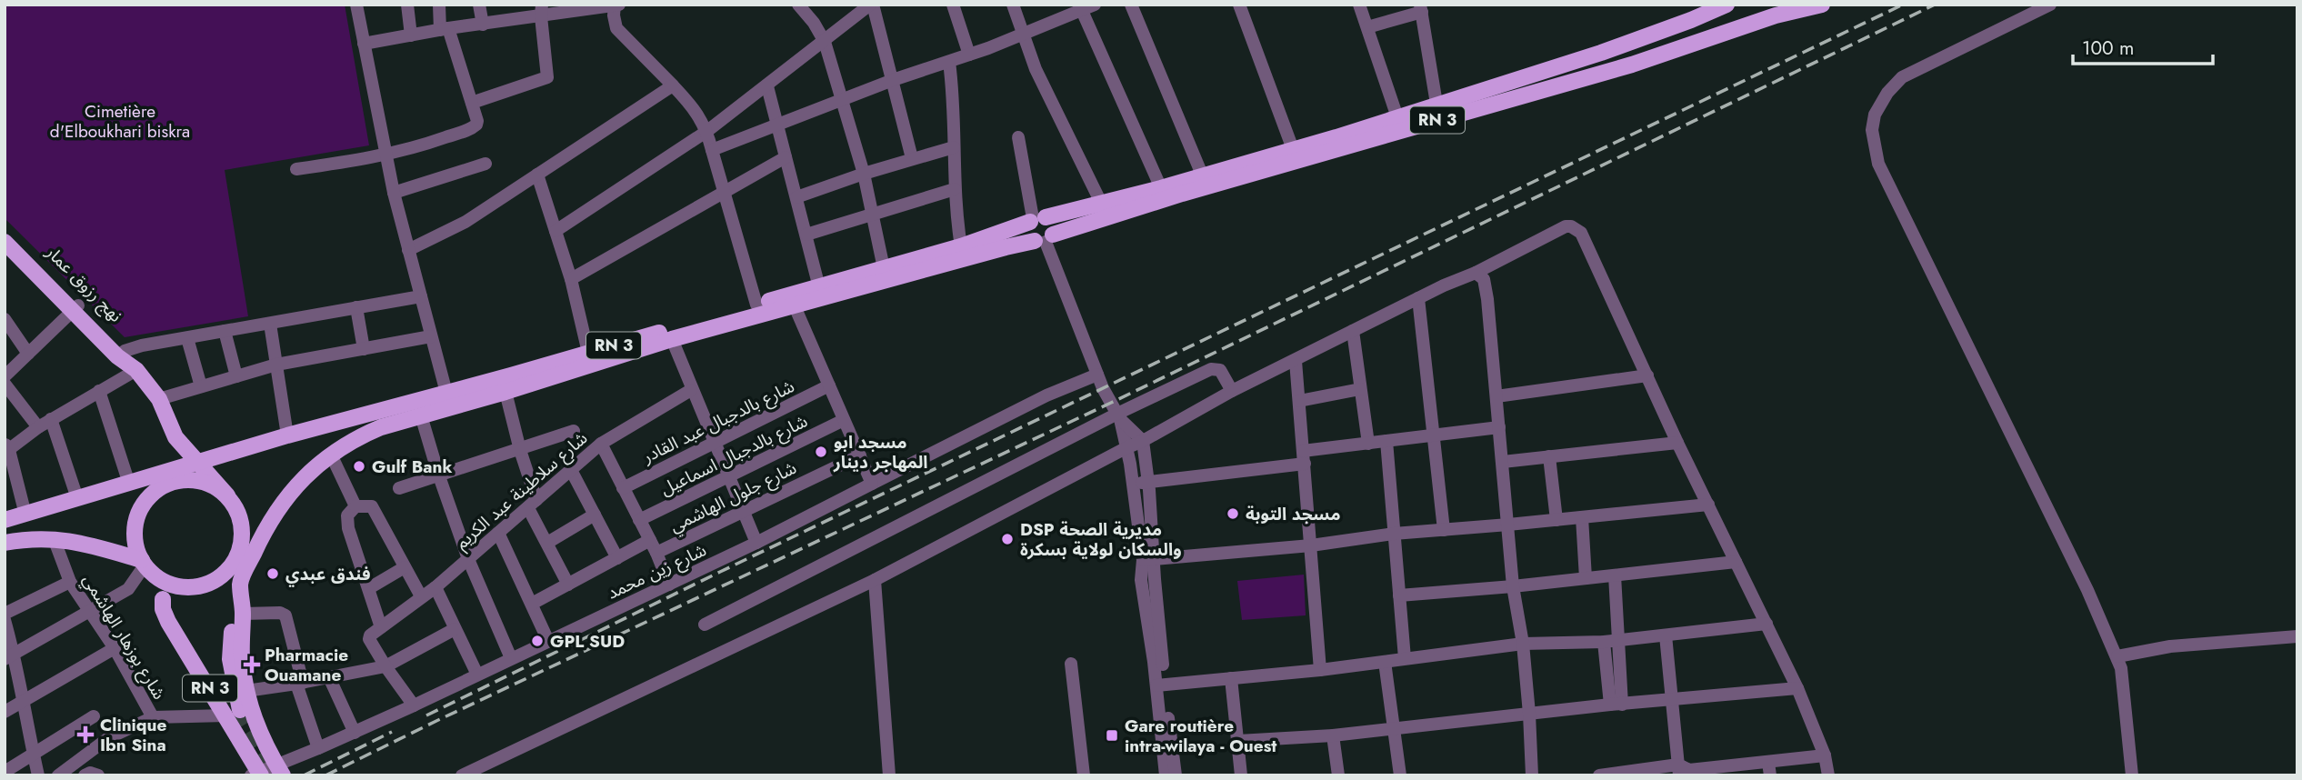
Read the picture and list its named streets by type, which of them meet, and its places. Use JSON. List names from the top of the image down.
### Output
{
  "streets": {
    "main road": ["RN 3", "نهج رزوق عمار"],
    "street": [
      "شارع بالدجبال عبد القادر",
      "شارع بالدجبال اسماعيل",
      "شارع سلاطينة عبد الكريم",
      "شارع جلول الهاشمي",
      "شارع زين محمد",
      "شارع بوزهار الهاشمي"
    ]
  },
  "crossings": [
    ["RN 3", "شارع زين محمد"]
  ],
  "parks": ["Cimetière d'Elboukhari biskra"],
  "places": {
    "other": [
      "مسجد ابو المهاجر دينار",
      "Gulf Bank",
      "مسجد التوبة",
      "DSP مديرية الصحة والسكان لولاية بسكرة",
      "فندق عبدي",
      "GPL SUD"
    ],
    "health": ["Pharmacie Ouamane", "Clinique Ibn Sina"],
    "transit": ["Gare routière intra-wilaya - Ouest"]
  },
  "scale_bar": "100 m"
}
